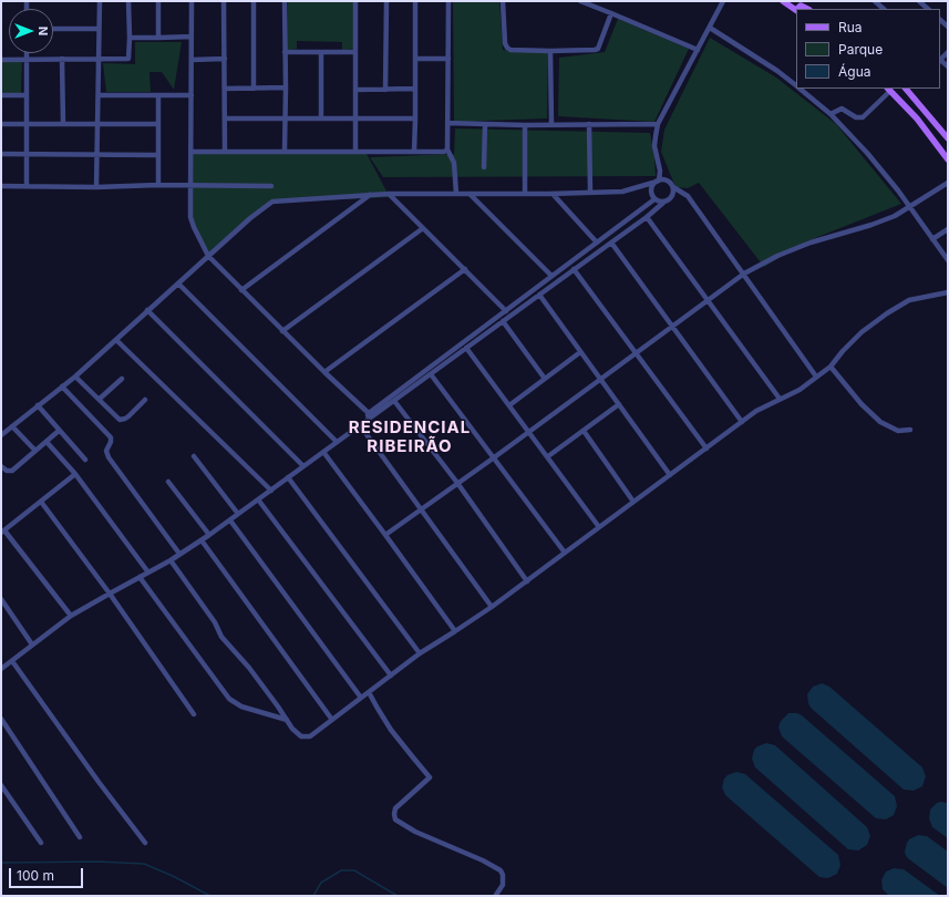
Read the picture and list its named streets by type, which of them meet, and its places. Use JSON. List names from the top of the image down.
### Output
{
  "districts": ["RESIDENCIAL RIBEIRÃO"],
  "legend": ["Rua", "Parque", "Água"],
  "scale_bar": "100 m",
  "north": "right"
}
